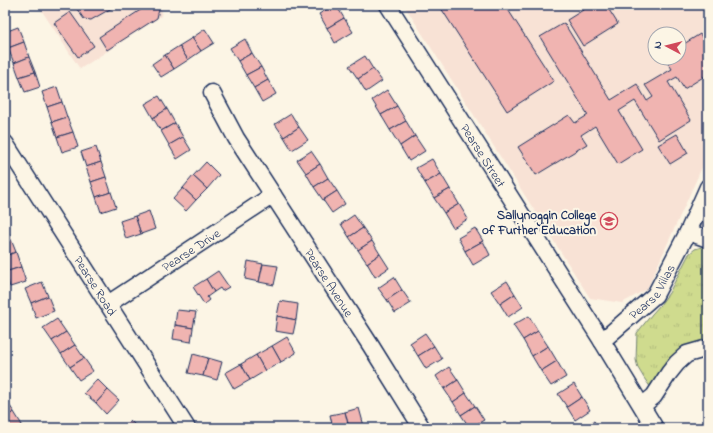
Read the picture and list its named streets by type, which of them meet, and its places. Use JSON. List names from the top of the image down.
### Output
{
  "streets": {
    "street": [
      "Pearse Street",
      "Pearse Drive",
      "Pearse Avenue",
      "Pearse Road",
      "Pearse Villas"
    ]
  },
  "crossings": [
    ["Pearse Street", "Pearse Villas"],
    ["Pearse Drive", "Pearse Avenue"],
    ["Pearse Drive", "Pearse Road"]
  ],
  "places": {
    "school or university": ["Sallynoggin College of Further Education"]
  },
  "north": "left"
}
